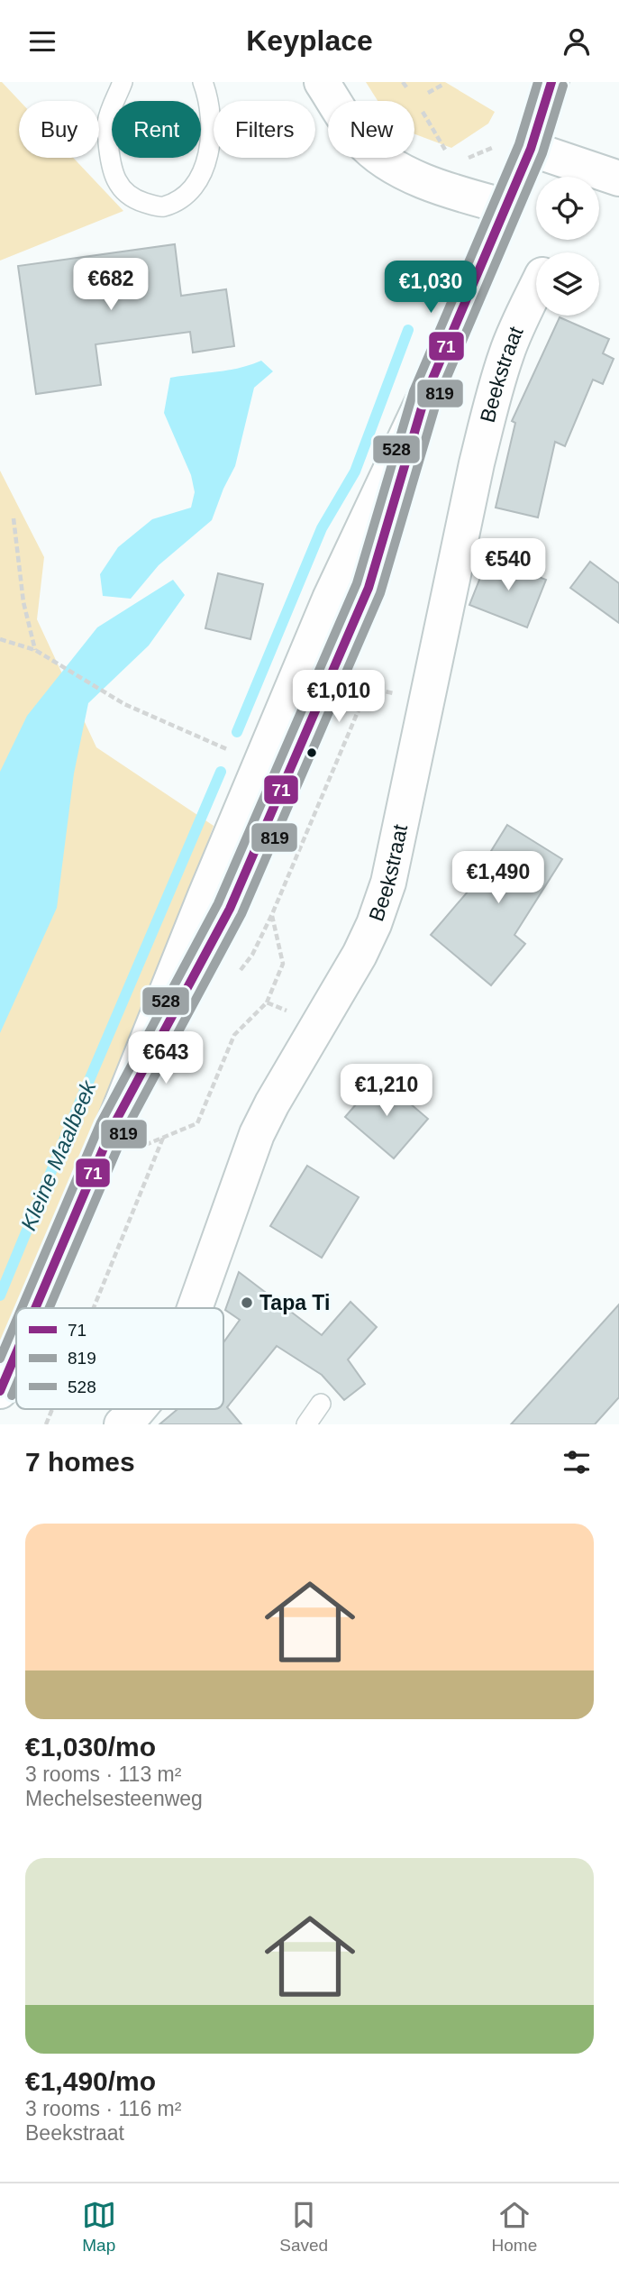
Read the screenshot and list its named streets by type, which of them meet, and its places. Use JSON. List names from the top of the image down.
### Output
{
  "streets": {
    "street": ["Beekstraat"]
  },
  "water": ["Kleine Maalbeek"],
  "places": ["Tapa Ti"],
  "lines": ["transit line 71", "transit line 528", "transit line 819"],
  "legend": ["71", "819", "528"],
  "page": {
    "header": "Keyplace",
    "chip": [
      "Buy",
      "Rent",
      "Filters",
      "New"
    ],
    "price": [
      "€682",
      "€1,030",
      "€540",
      "€1,010",
      "€1,490",
      "€643",
      "€1,210"
    ],
    "heading": "7 homes",
    "list": [
      {
        "name": "€1,030/mo",
        "note": "3 rooms · 113 m² · Mechelsesteenweg"
      },
      {
        "name": "€1,490/mo",
        "note": "3 rooms · 116 m² · Beekstraat"
      }
    ],
    "tabs": ["Map", "Saved", "Home"]
  }
}
